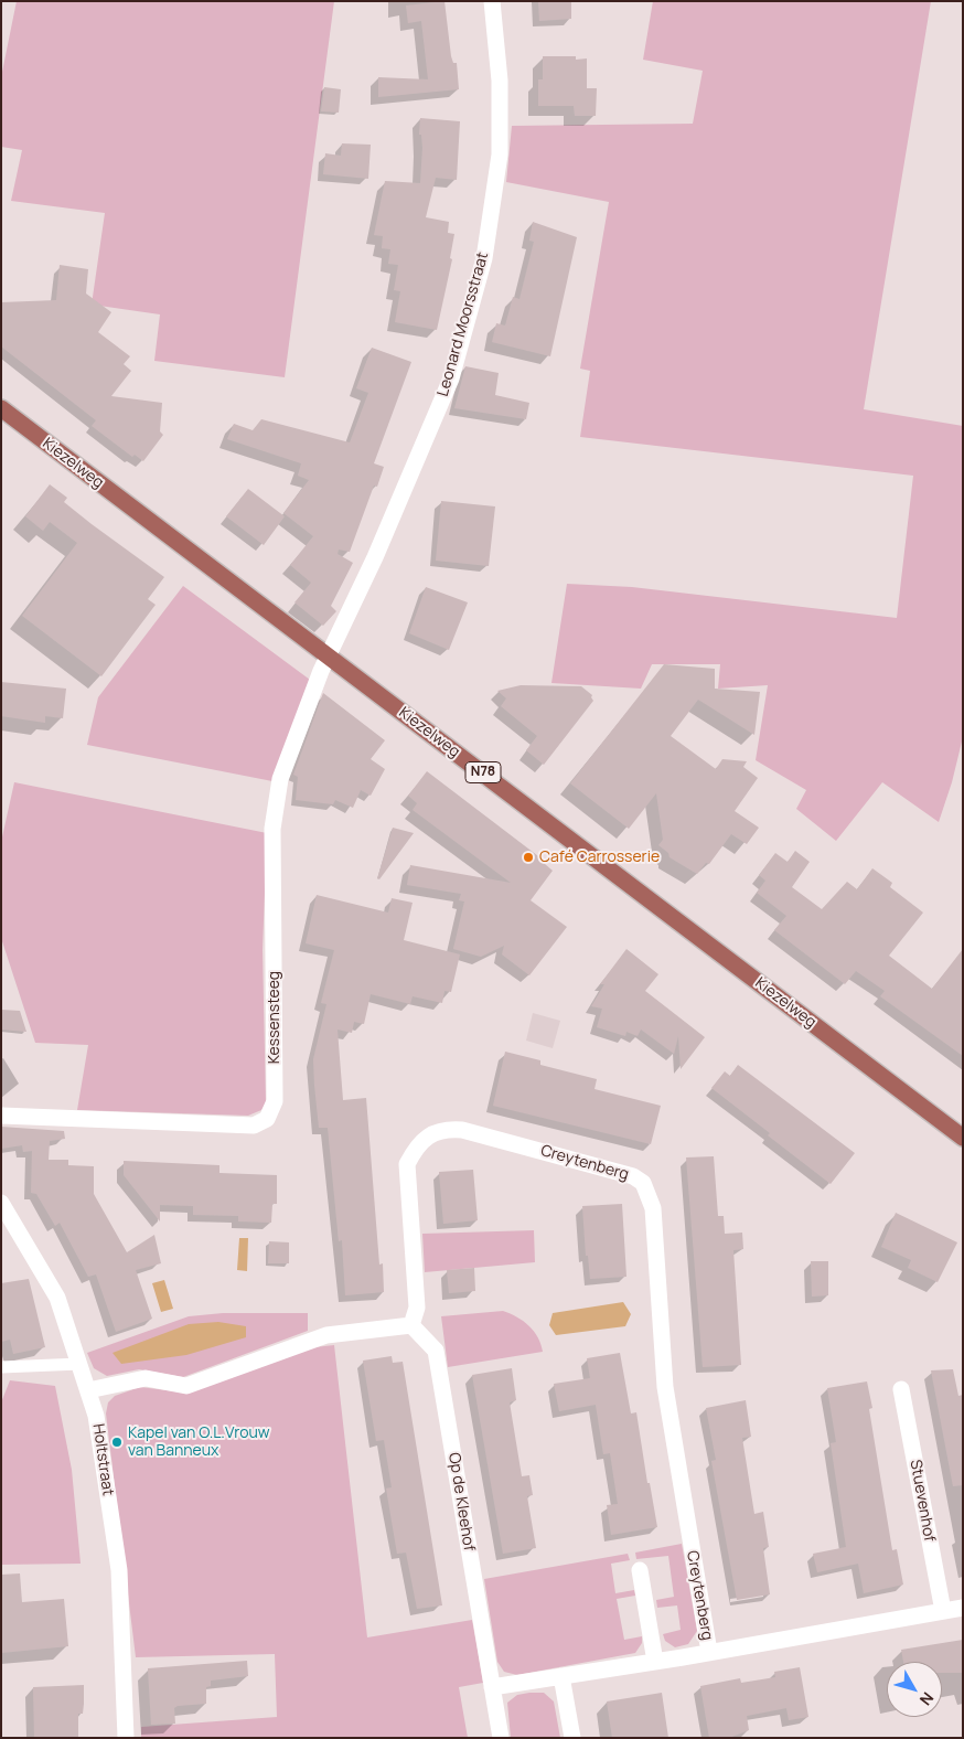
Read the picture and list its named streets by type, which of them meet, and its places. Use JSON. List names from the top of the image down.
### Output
{
  "streets": {
    "main road": ["Kiezelweg", "N78"],
    "street": [
      "Leonard Moorsstraat",
      "Kessensteeg",
      "Creytenberg",
      "Holtstraat",
      "Stuevenhof",
      "Op de Kleehof"
    ]
  },
  "crossings": [
    ["Leonard Moorsstraat", "Kiezelweg"],
    ["Leonard Moorsstraat", "Kessensteeg"],
    ["Kiezelweg", "Kessensteeg"],
    ["Creytenberg", "Stuevenhof"],
    ["Creytenberg", "Op de Kleehof"]
  ],
  "places": ["Café Carrosserie", "Kapel van O.L.Vrouw van Banneux"],
  "north": "bottom right"
}
